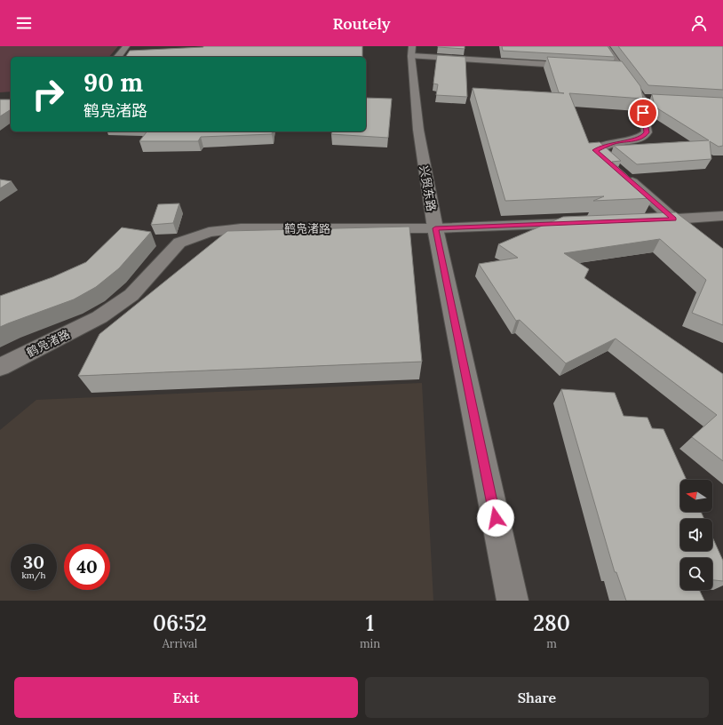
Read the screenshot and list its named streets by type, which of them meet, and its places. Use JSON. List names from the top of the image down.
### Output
{
  "streets": {
    "street": ["兴贸东路", "鹤凫渚路"]
  },
  "crossings": [
    ["兴贸东路", "鹤凫渚路"]
  ],
  "north": "left",
  "page": {
    "header": "Routely",
    "turn": ["90 m", "鹤凫渚路"],
    "speed": "30 km/h",
    "limit": "40",
    "eta": [
      "06:52",
      "Arrival",
      "1",
      "min",
      "280",
      "m"
    ],
    "buttons": ["Exit", "Share"]
  }
}
